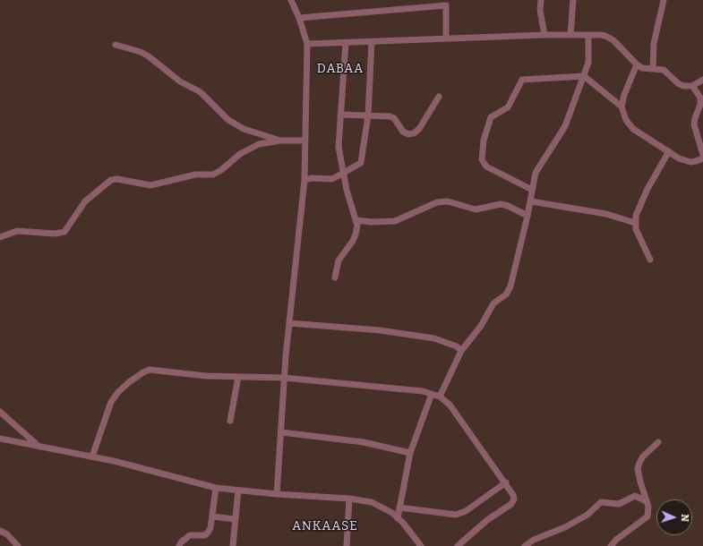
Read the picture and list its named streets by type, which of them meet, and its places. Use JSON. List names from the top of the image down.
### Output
{
  "districts": ["DABAA", "ANKAASE"],
  "north": "right"
}
